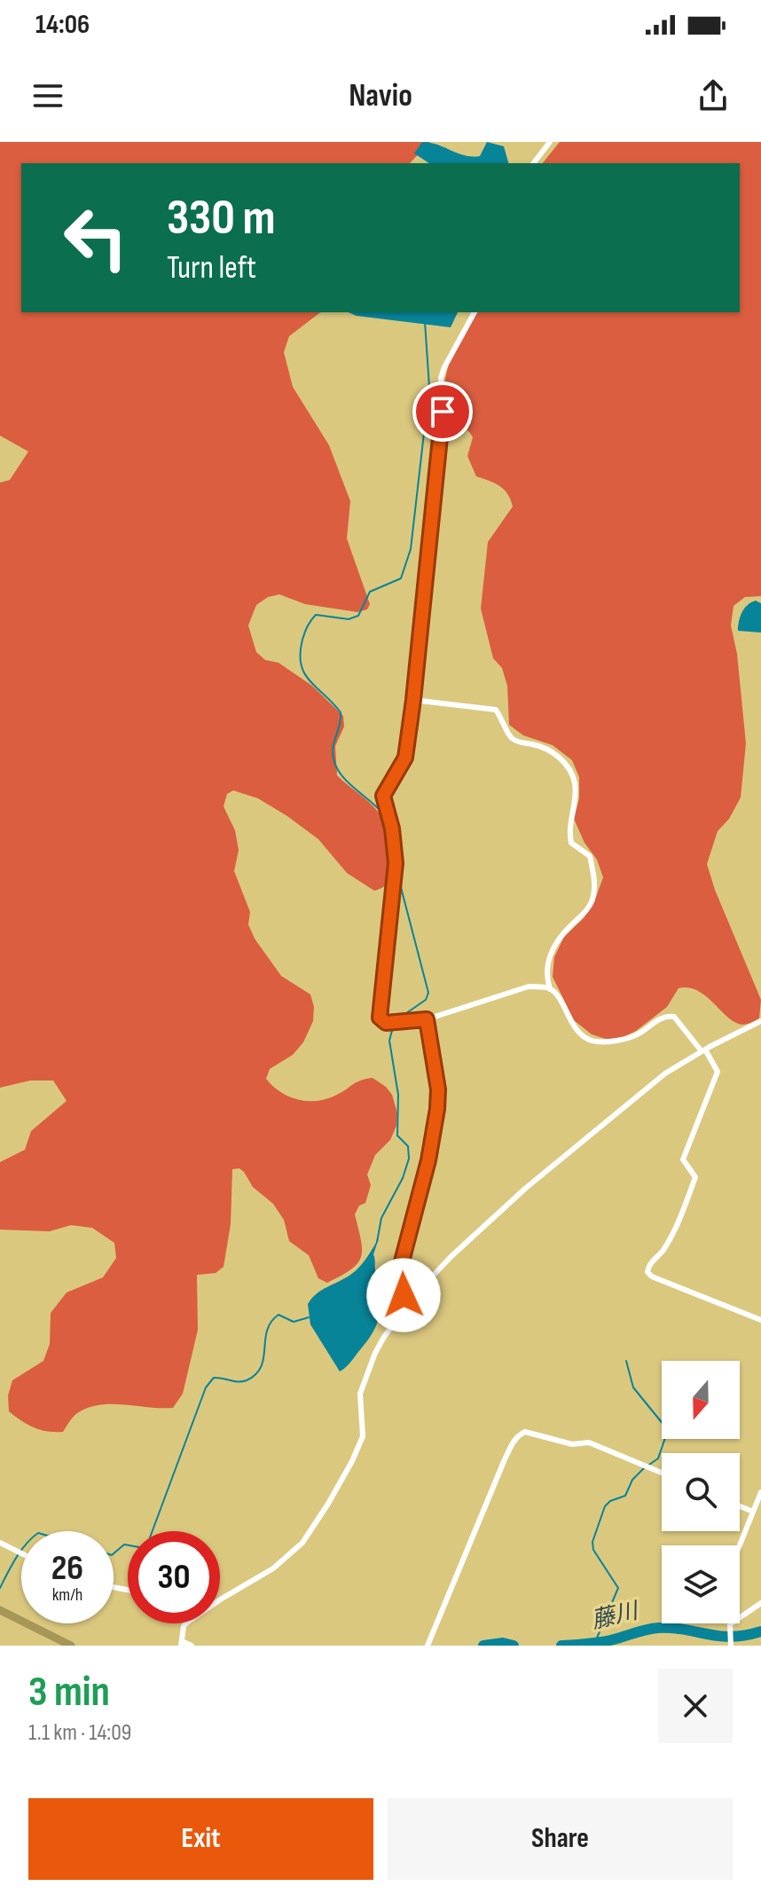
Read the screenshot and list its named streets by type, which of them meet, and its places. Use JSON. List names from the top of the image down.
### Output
{
  "water": ["藤川"],
  "north": "bottom",
  "page": {
    "status": "14:06",
    "header": "Navio",
    "turn": ["330 m", "Turn left"],
    "speed": "26 km/h",
    "limit": "30",
    "heading": ["3 min", "1.1 km · 14:09"],
    "buttons": ["Exit", "Share"]
  }
}
